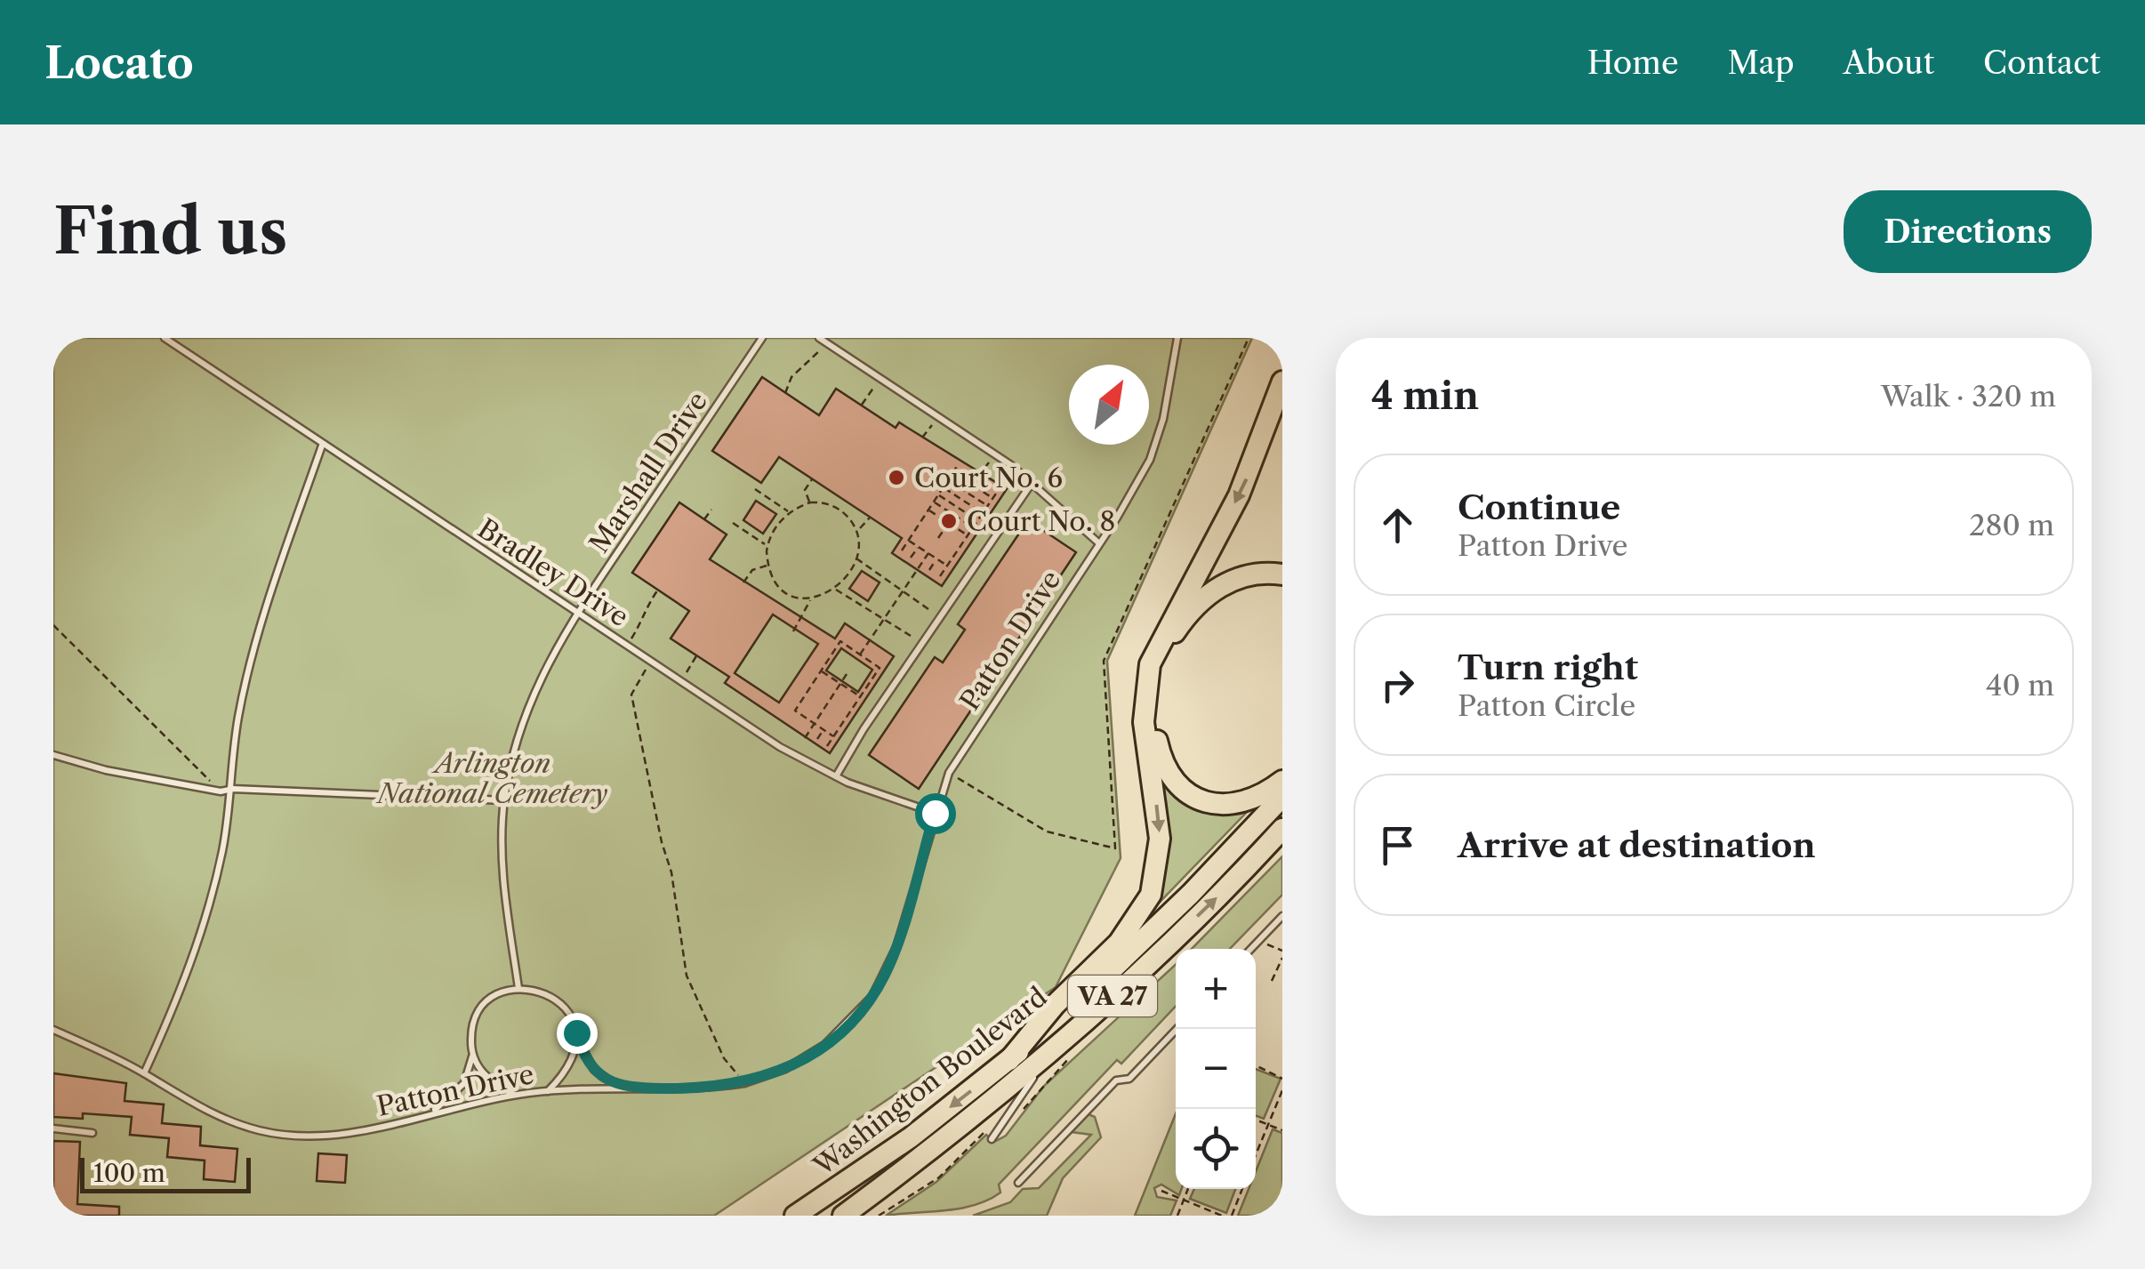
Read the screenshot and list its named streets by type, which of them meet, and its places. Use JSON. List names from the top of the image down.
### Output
{
  "streets": {
    "highway": ["VA 27", "Washington Boulevard"],
    "lane": ["Marshall Drive", "Bradley Drive", "Patton Drive"]
  },
  "crossings": [
    ["Marshall Drive", "Bradley Drive"],
    ["Marshall Drive", "Patton Drive"],
    ["Bradley Drive", "Patton Drive"]
  ],
  "parks": ["Arlington National Cemetery"],
  "places": ["Court No. 6", "Court No. 8"],
  "scale_bar": "100 m",
  "north": "top right",
  "page": {
    "header": "Locato",
    "nav": [
      "Home",
      "Map",
      "About",
      "Contact"
    ],
    "buttons": "Directions",
    "title": "Find us",
    "heading": ["4 min", "Walk · 320 m"],
    "list": [
      ["Continue", "Patton Drive", "280 m"],
      ["Turn right", "Patton Circle", "40 m"],
      "Arrive at destination"
    ],
    "map_buttons": ["+", "−"],
    "scale": "100 m"
  }
}
